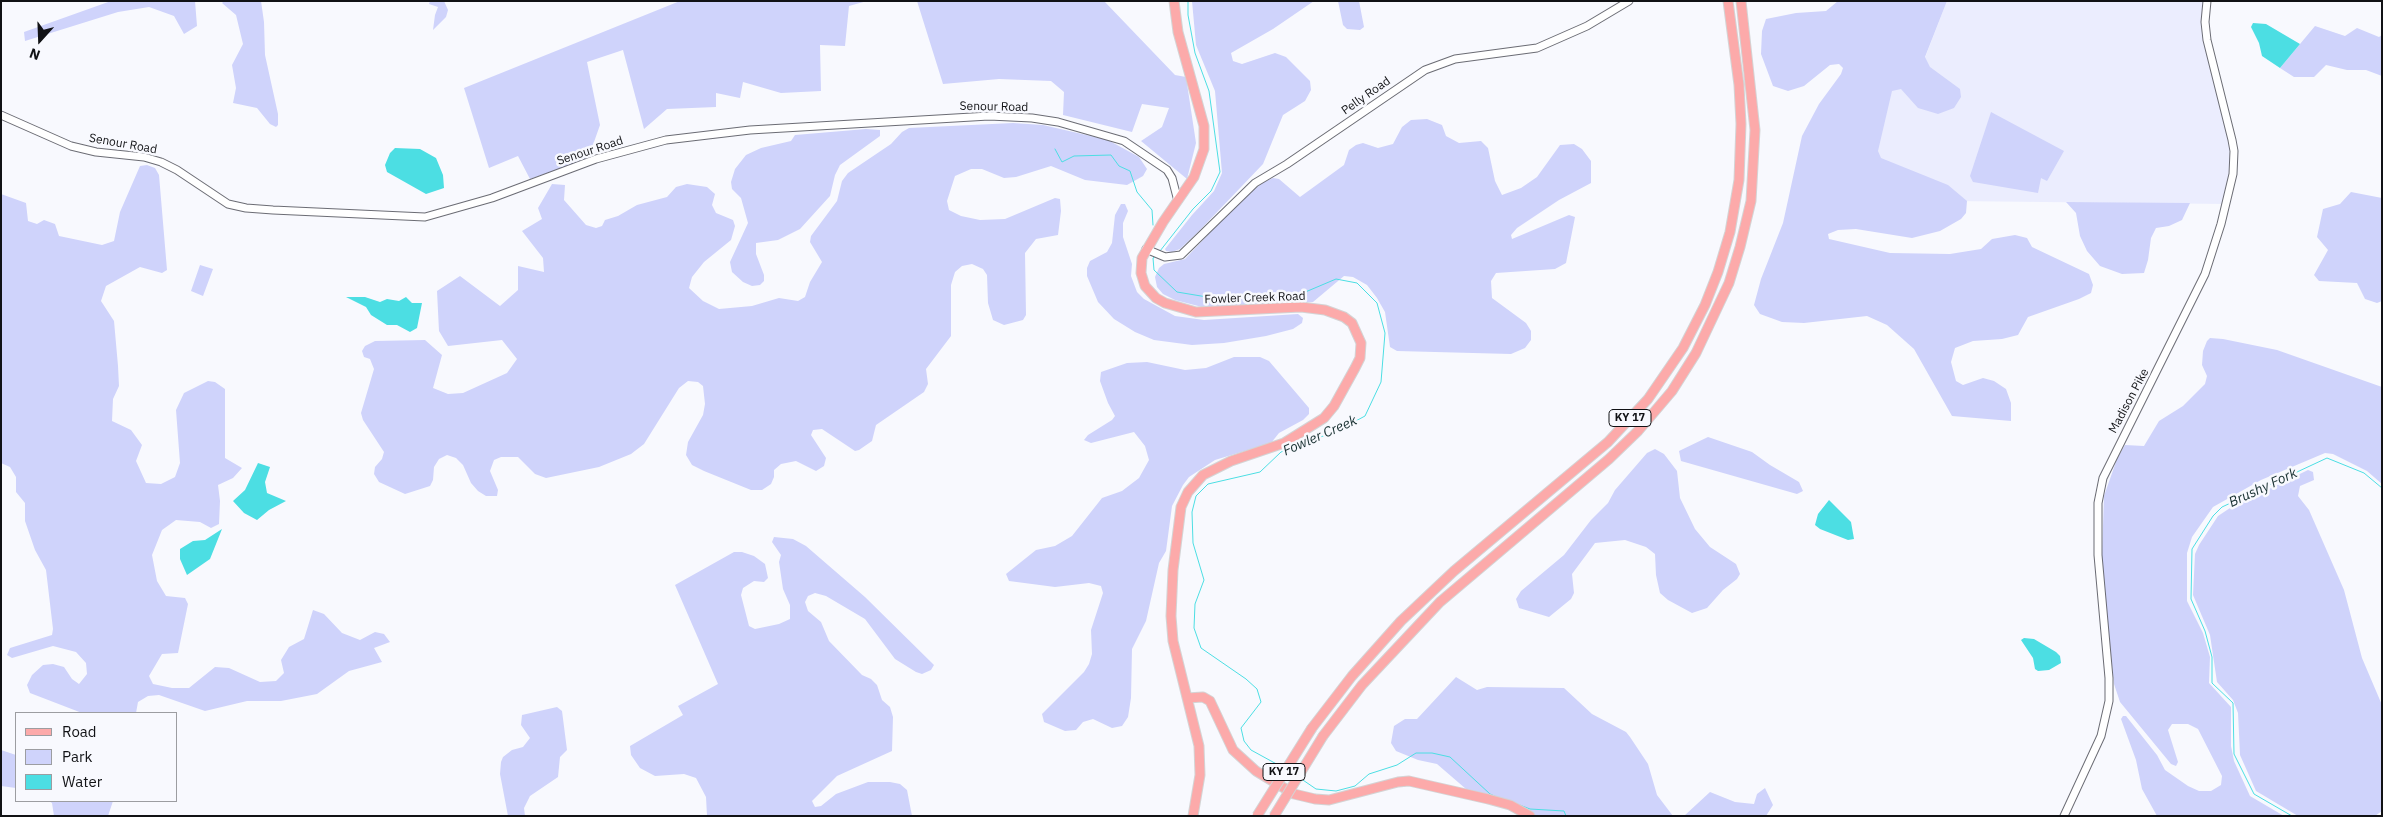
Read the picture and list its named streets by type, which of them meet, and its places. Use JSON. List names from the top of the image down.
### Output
{
  "streets": {
    "main road": ["Fowler Creek Road", "KY 17"],
    "street": ["Pelly Road", "Senour Road", "Madison Pike"]
  },
  "crossings": [
    ["Pelly Road", "Fowler Creek Road"],
    ["Senour Road", "Fowler Creek Road"]
  ],
  "water": ["Fowler Creek", "Brushy Fork"],
  "legend": ["Road", "Park", "Water"],
  "north": "bottom"
}
